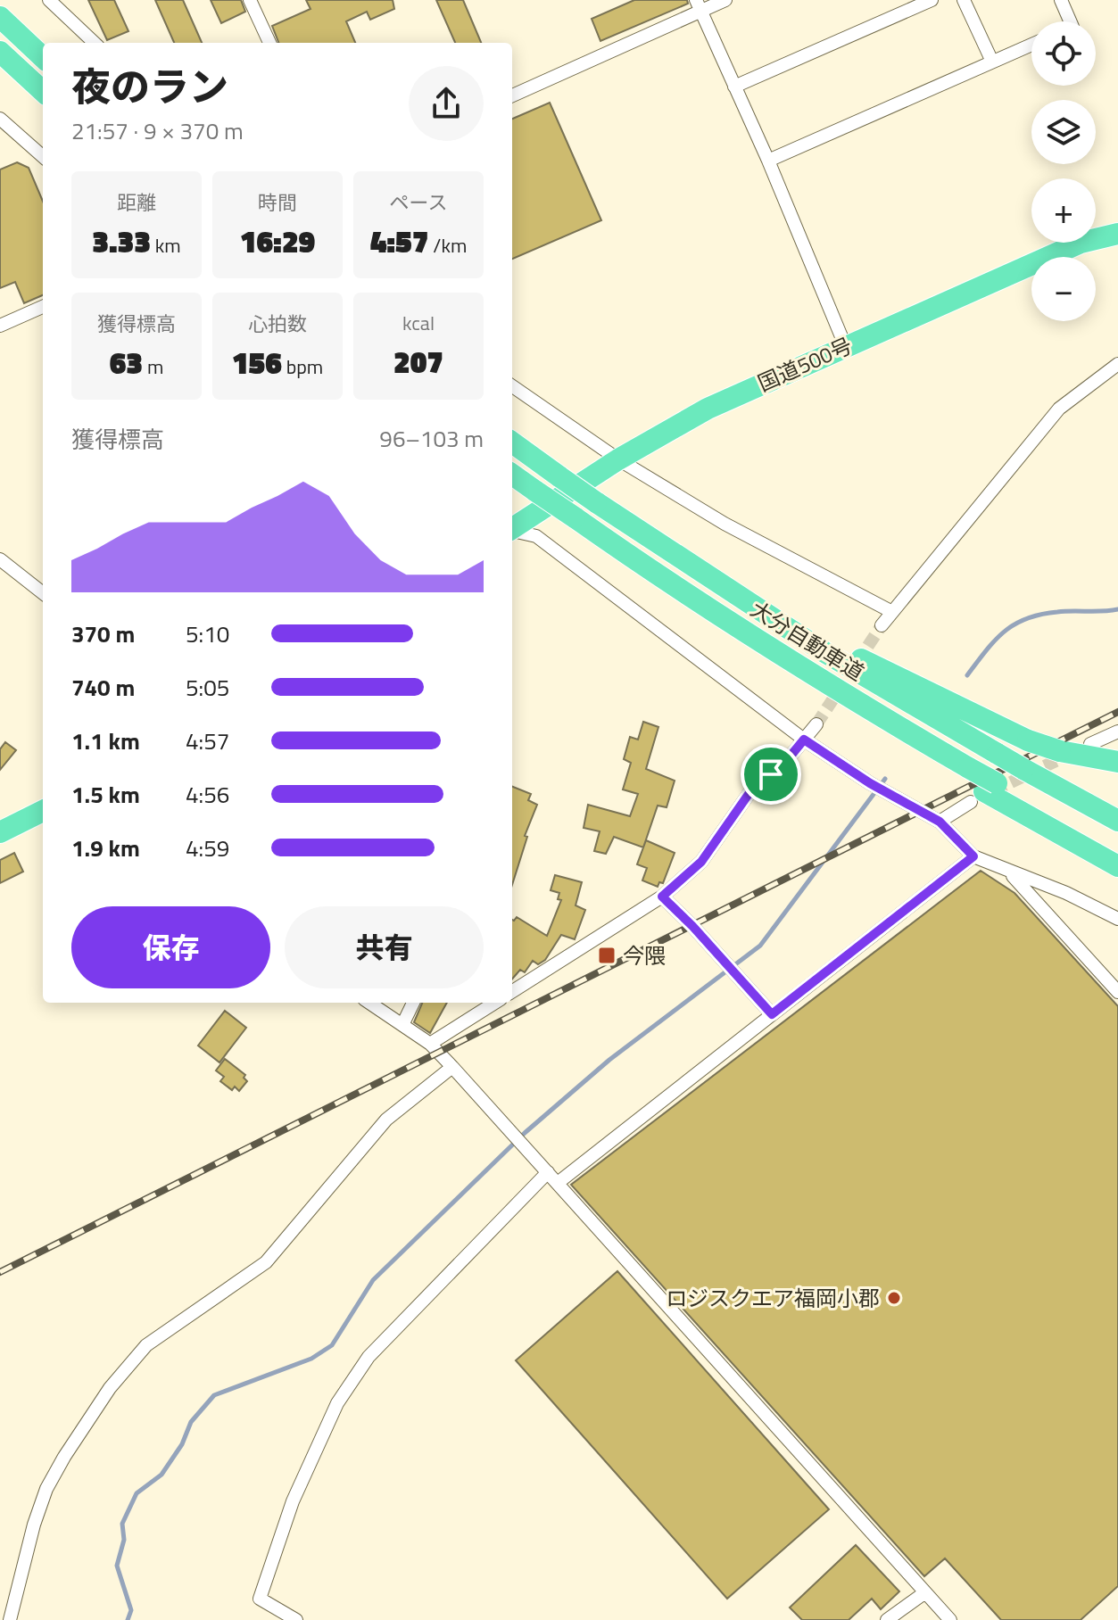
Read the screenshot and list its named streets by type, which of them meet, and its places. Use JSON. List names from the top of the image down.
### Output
{
  "streets": {
    "highway": ["国道500号", "大分自動車道"]
  },
  "places": {
    "transit": ["今隈"],
    "other": ["ロジスクエア福岡小郡"]
  },
  "page": {
    "map_buttons": ["+", "−"],
    "heading": ["夜のラン", "21:57 · 9 × 370 m"],
    "stats": [
      ["距離", "3.33 km"],
      ["時間", "16:29"],
      ["ペース", "4:57 /km"],
      ["獲得標高", "63 m"],
      ["心拍数", "156 bpm"],
      ["kcal", "207"]
    ],
    "chart": ["獲得標高", "96–103 m"],
    "list": [
      {
        "name": "370 m",
        "note": "5:10"
      },
      {
        "name": "740 m",
        "note": "5:05"
      },
      {
        "name": "1.1 km",
        "note": "4:57"
      },
      {
        "name": "1.5 km",
        "note": "4:56"
      },
      {
        "name": "1.9 km",
        "note": "4:59"
      }
    ],
    "buttons": ["保存", "共有"]
  }
}
